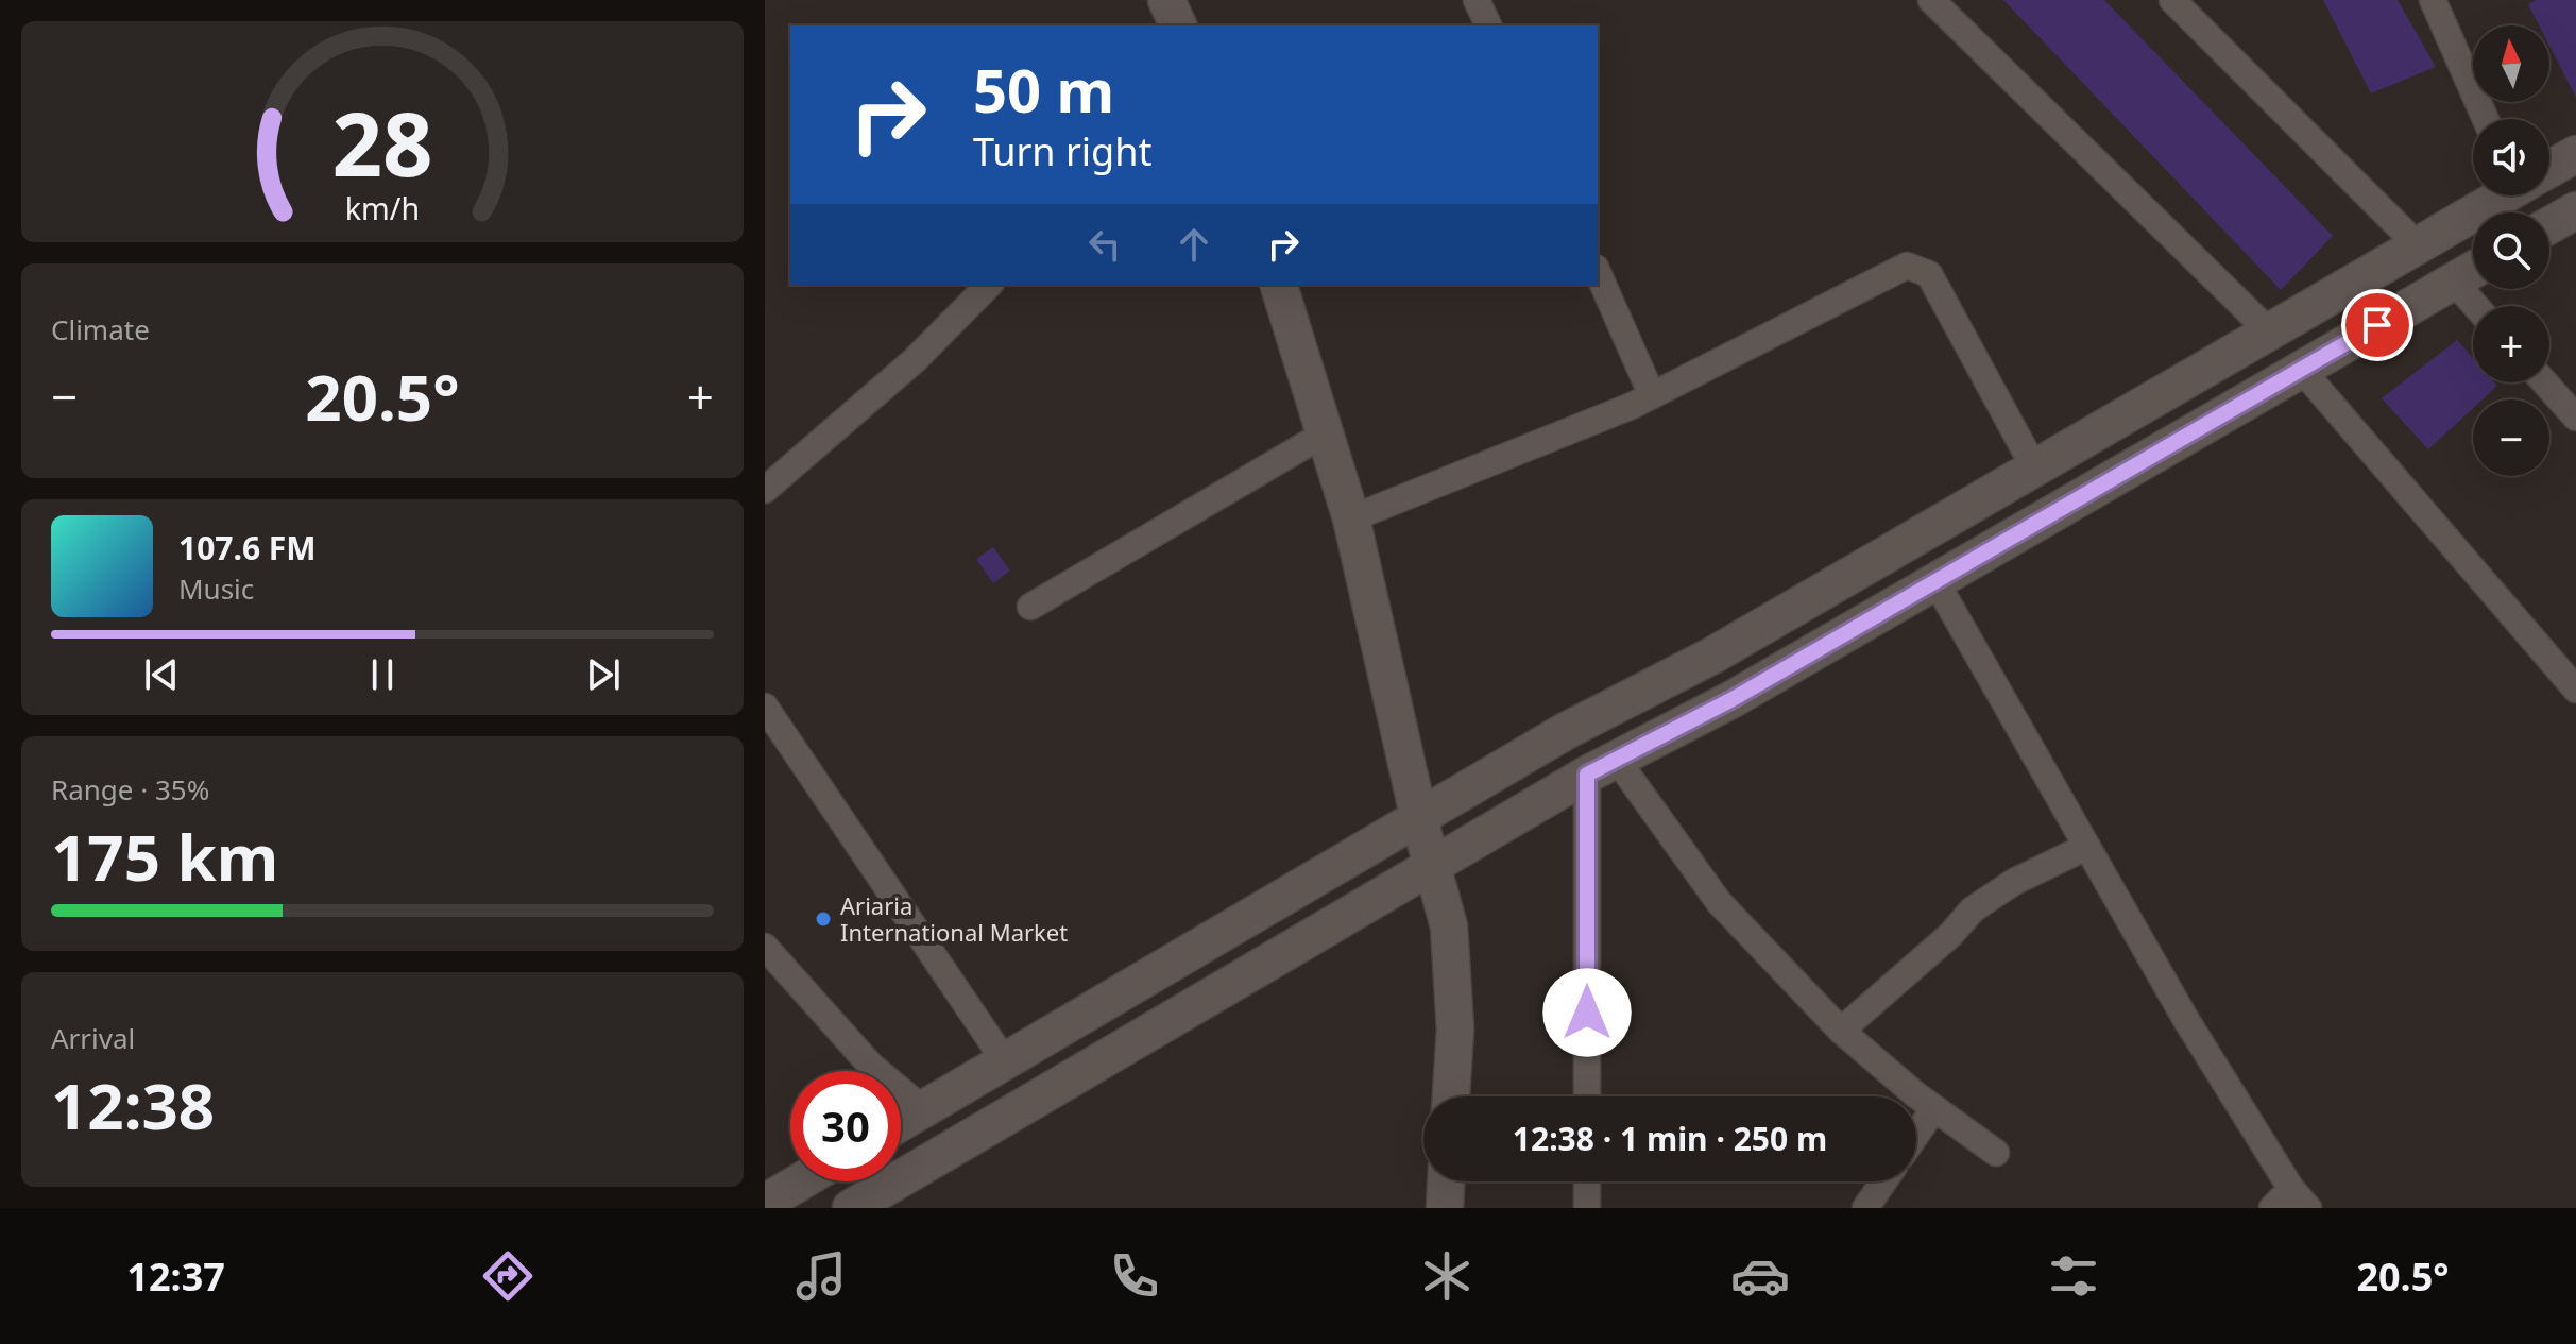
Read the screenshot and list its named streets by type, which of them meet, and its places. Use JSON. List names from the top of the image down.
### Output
{
  "places": ["Ariaria International Market"],
  "north": "top",
  "page": {
    "map_buttons": ["+", "−"],
    "turn": ["50 m", "Turn right"],
    "tile": [
      "Climate",
      ["Range · 35%", "175 km"],
      ["Arrival", "12:38"]
    ],
    "heat": ["−", "20.5°", "+"],
    "song": ["107.6 FM", "Music"],
    "limit": "30",
    "trip": "12:38 · 1 min · 250 m",
    "tabs": ["12:37", "20.5°"],
    "gauge": ["28", "km/h"]
  }
}
